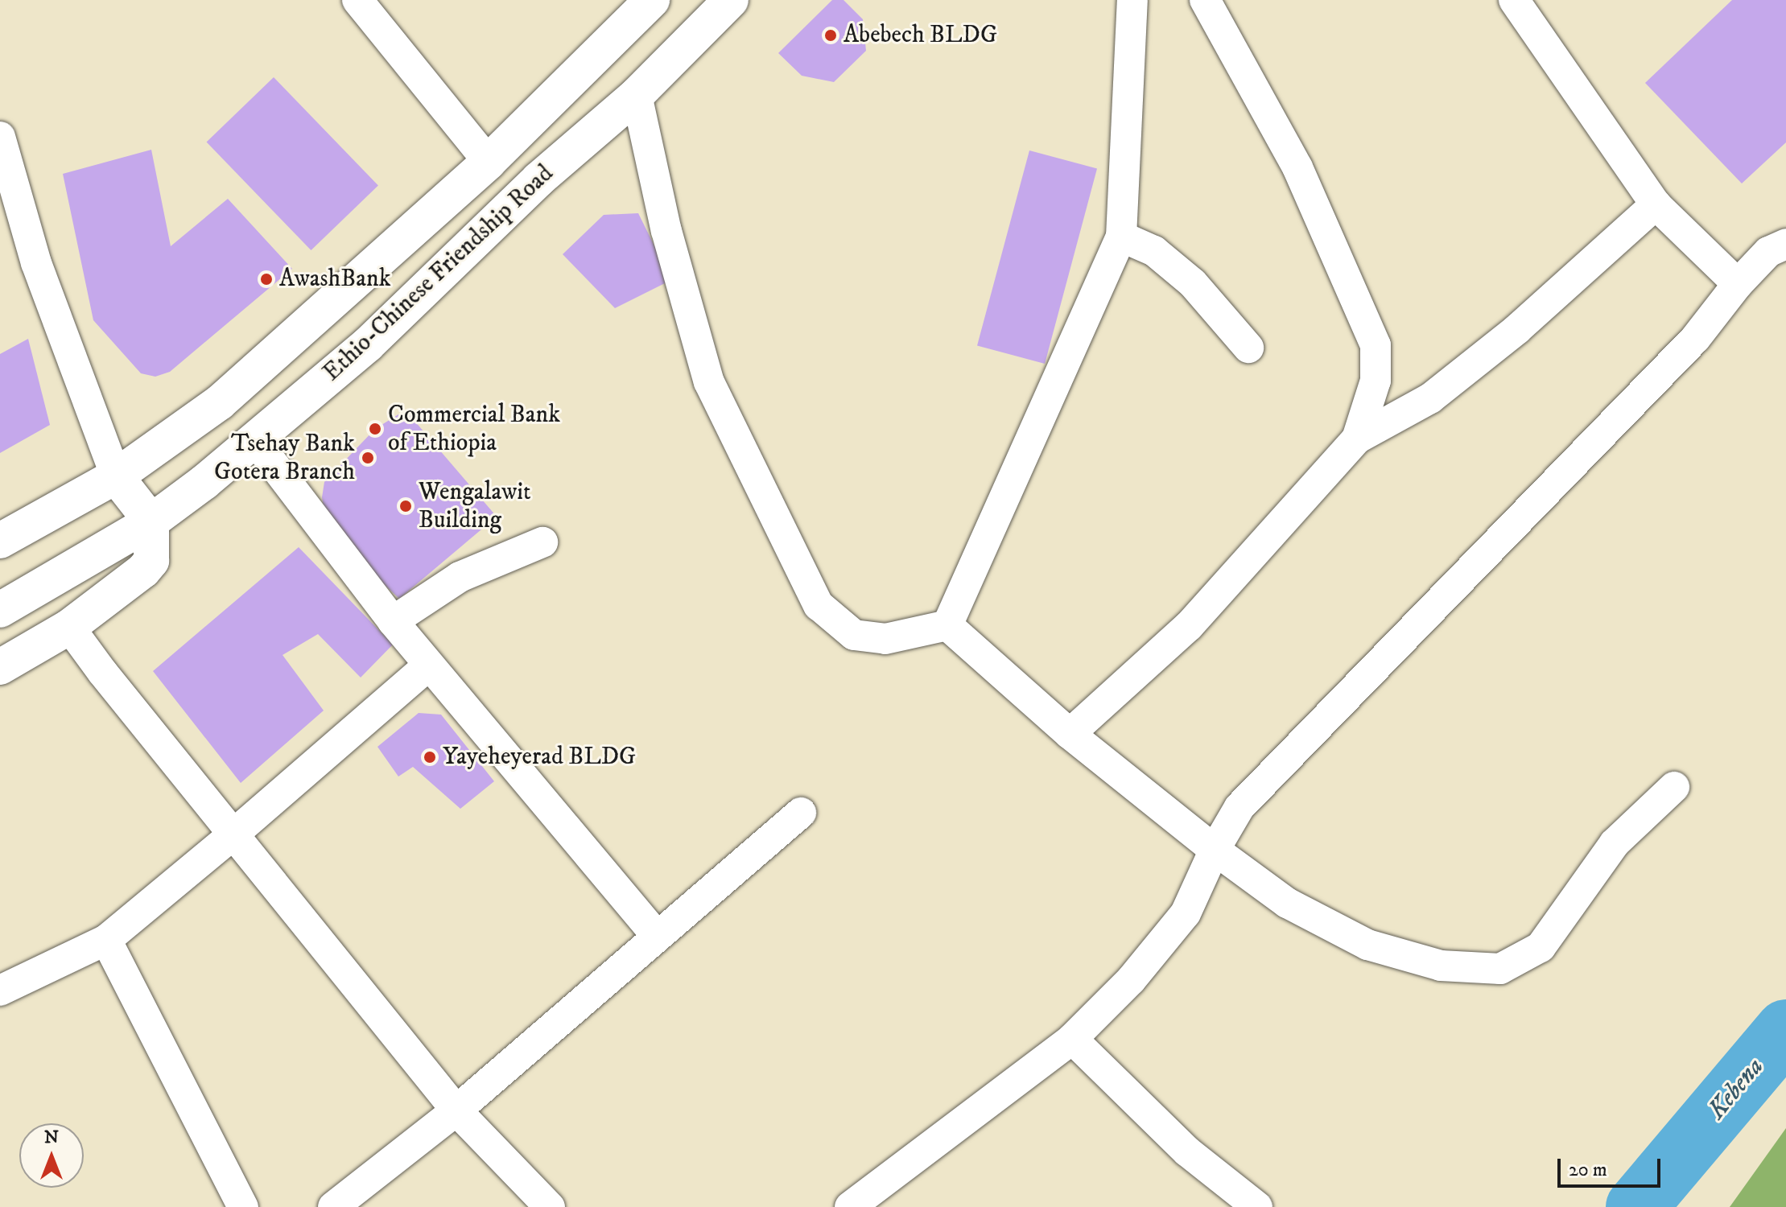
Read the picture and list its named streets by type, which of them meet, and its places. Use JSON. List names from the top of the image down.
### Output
{
  "streets": {
    "main road": ["Ethio-Chinese Friendship Road"]
  },
  "water": ["Kebena"],
  "places": [
    "Abebech BLDG",
    "AwashBank",
    "Commercial Bank of Ethiopia",
    "Tsehay Bank Gotera Branch",
    "Wengalawit Building",
    "Yayeheyerad BLDG"
  ],
  "scale_bar": "20 m",
  "north": "top"
}
